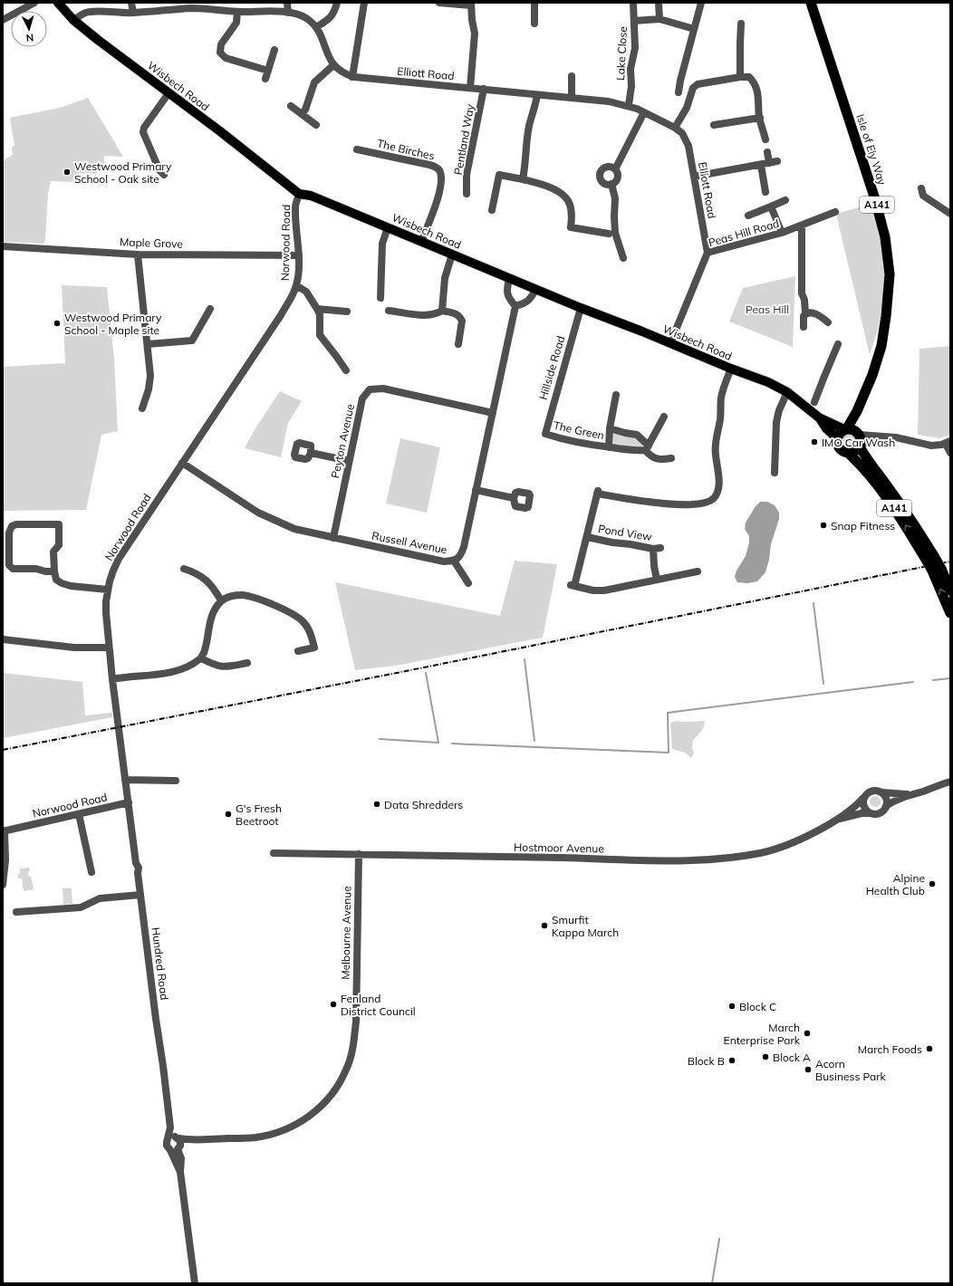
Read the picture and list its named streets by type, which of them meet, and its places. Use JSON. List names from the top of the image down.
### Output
{
  "streets": {
    "highway": ["Isle of Ely Way", "A141"],
    "main road": ["Wisbech Road"],
    "street": [
      "Lake Close",
      "Elliott Road",
      "Pentland Way",
      "The Birches",
      "Peas Hill Road",
      "Maple Grove",
      "Norwood Road",
      "Hillside Road",
      "The Green",
      "Peyton Avenue",
      "Pond View",
      "Russell Avenue",
      "Hostmoor Avenue",
      "Melbourne Avenue",
      "Hundred Road"
    ]
  },
  "crossings": [
    ["Lake Close", "Elliott Road"],
    ["Elliott Road", "Pentland Way"],
    ["Elliott Road", "Peas Hill Road"],
    ["Wisbech Road", "The Birches"],
    ["Wisbech Road", "Isle of Ely Way"],
    ["Wisbech Road", "A141"],
    ["Wisbech Road", "Peas Hill Road"],
    ["Wisbech Road", "Norwood Road"],
    ["Wisbech Road", "Hillside Road"],
    ["Isle of Ely Way", "A141"],
    ["Maple Grove", "Norwood Road"],
    ["Norwood Road", "Russell Avenue"],
    ["Norwood Road", "Hundred Road"],
    ["Hillside Road", "The Green"],
    ["Peyton Avenue", "Russell Avenue"],
    ["Hostmoor Avenue", "Melbourne Avenue"],
    ["Melbourne Avenue", "Hundred Road"]
  ],
  "parks": ["Peas Hill"],
  "places": [
    "Westwood Primary School - Oak site",
    "Westwood Primary School - Maple site",
    "IMO Car Wash",
    "Snap Fitness",
    "Data Shredders",
    "G's Fresh Beetroot",
    "Alpine Health Club",
    "Smurfit Kappa March",
    "Fenland District Council",
    "Block C",
    "March Enterprise Park",
    "March Foods",
    "Block A",
    "Block B",
    "Acorn Business Park"
  ],
  "north": "bottom"
}
